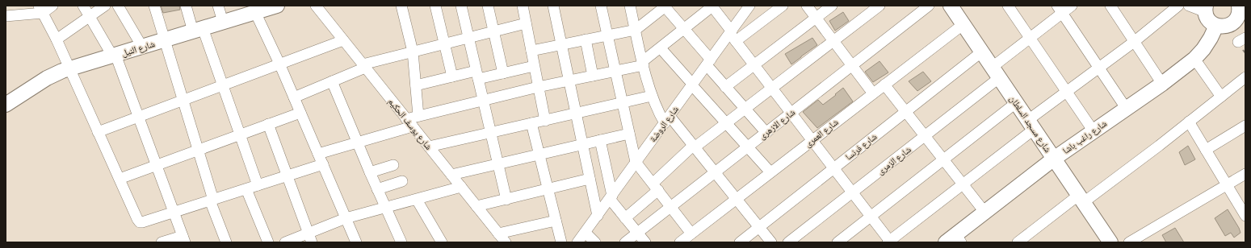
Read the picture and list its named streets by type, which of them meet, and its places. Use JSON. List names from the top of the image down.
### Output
{
  "streets": {
    "street": [
      "شارع النيل",
      "شارع يوسف الحكيم",
      "شارع الروضة",
      "شارع الازهرى",
      "شارع مسجد السلطان",
      "شارع العمرى",
      "شارع راغب باشا",
      "شارع فرنسا",
      "شارع الزمرى"
    ]
  },
  "crossings": [
    ["شارع مسجد السلطان", "شارع العمرى"],
    ["شارع مسجد السلطان", "شارع راغب باشا"],
    ["شارع مسجد السلطان", "شارع فرنسا"],
    ["شارع مسجد السلطان", "شارع الزمرى"]
  ]
}
